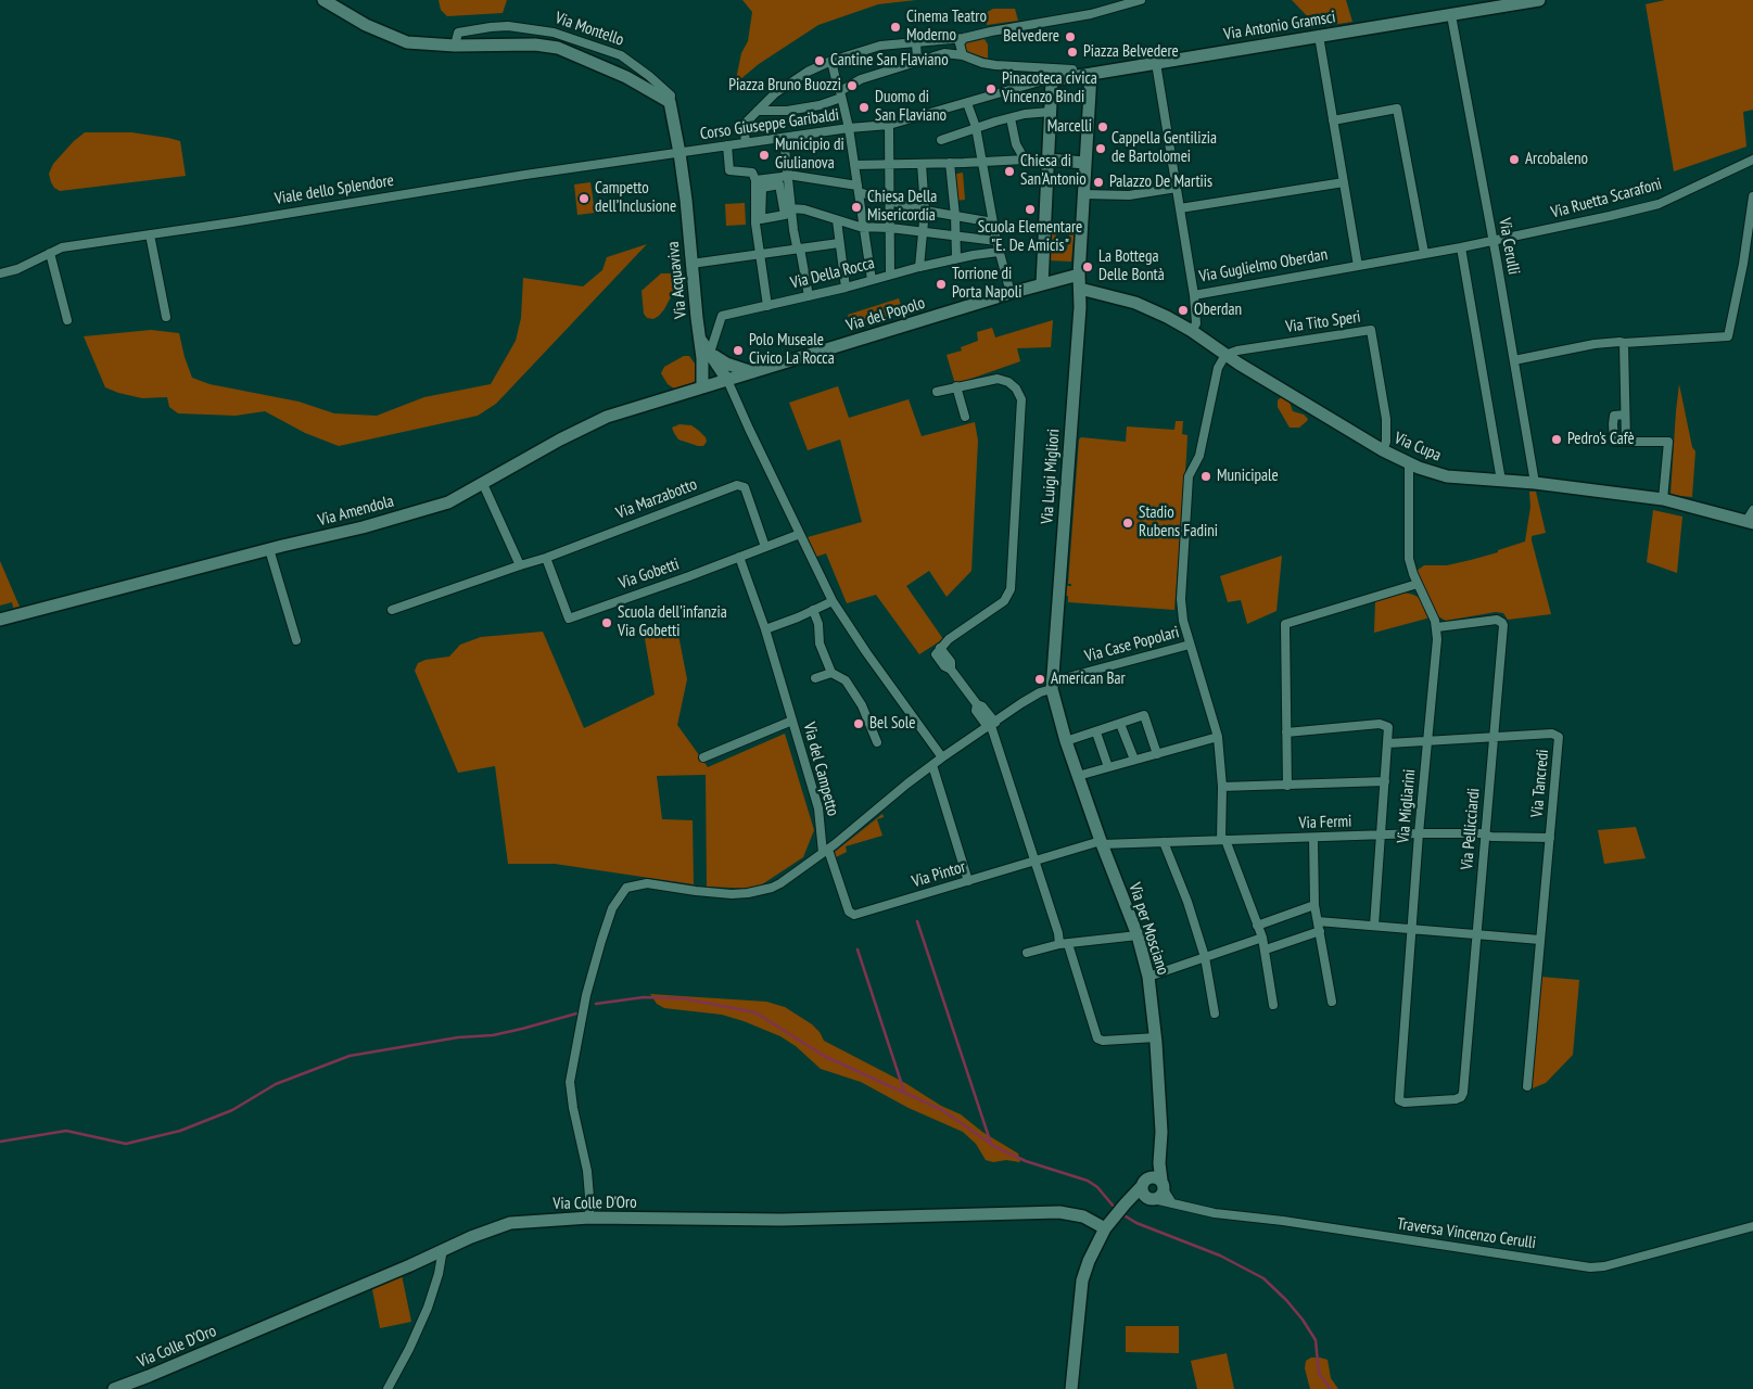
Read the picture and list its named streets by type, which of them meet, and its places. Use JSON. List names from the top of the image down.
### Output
{
  "streets": {
    "main road": [
      "Via Antonio Gramsci",
      "Via Montello",
      "Via Acquaviva",
      "Via del Popolo",
      "Via Cupa",
      "Via Luigi Migliori",
      "Via Amendola",
      "Via per Mosciano",
      "Via Colle D'Oro"
    ],
    "street": [
      "Corso Giuseppe Garibaldi",
      "Viale dello Splendore",
      "Via Ruetta Scarafoni",
      "Via Cerulli",
      "Via Guglielmo Oberdan",
      "Via Della Rocca",
      "Via Tito Speri",
      "Via Marzabotto",
      "Via Gobetti",
      "Via Case Popolari",
      "Via del Campetto",
      "Via Tancredi",
      "Via Migliarini",
      "Via Fermi",
      "Via Pellicciardi",
      "Via Pintor",
      "Traversa Vincenzo Cerulli"
    ]
  },
  "crossings": [
    ["Via Antonio Gramsci", "Via Cerulli"],
    ["Via Antonio Gramsci", "Via Luigi Migliori"],
    ["Via Montello", "Corso Giuseppe Garibaldi"],
    ["Via Montello", "Viale dello Splendore"],
    ["Via Montello", "Via Acquaviva"],
    ["Corso Giuseppe Garibaldi", "Viale dello Splendore"],
    ["Corso Giuseppe Garibaldi", "Via Acquaviva"],
    ["Viale dello Splendore", "Via Acquaviva"],
    ["Via Ruetta Scarafoni", "Via Cerulli"],
    ["Via Ruetta Scarafoni", "Via Guglielmo Oberdan"],
    ["Via Cerulli", "Via Guglielmo Oberdan"],
    ["Via Cerulli", "Via Cupa"],
    ["Via Guglielmo Oberdan", "Via Cupa"],
    ["Via Della Rocca", "Via Acquaviva"],
    ["Via Acquaviva", "Via del Popolo"],
    ["Via Acquaviva", "Via Amendola"],
    ["Via del Popolo", "Via Luigi Migliori"],
    ["Via del Popolo", "Via Amendola"],
    ["Via Tito Speri", "Via Cupa"],
    ["Via Cupa", "Via Migliarini"],
    ["Via Luigi Migliori", "Via Case Popolari"],
    ["Via Luigi Migliori", "Via per Mosciano"],
    ["Via Marzabotto", "Via Gobetti"],
    ["Via Gobetti", "Via del Campetto"],
    ["Via Case Popolari", "Via del Campetto"],
    ["Via Case Popolari", "Via Fermi"],
    ["Via Case Popolari", "Via Pintor"],
    ["Via Case Popolari", "Via per Mosciano"],
    ["Via del Campetto", "Via Pintor"],
    ["Via Tancredi", "Via Migliarini"],
    ["Via Tancredi", "Via Fermi"],
    ["Via Tancredi", "Via Pellicciardi"],
    ["Via Migliarini", "Via Fermi"],
    ["Via Migliarini", "Via Pellicciardi"],
    ["Via Fermi", "Via Pellicciardi"],
    ["Via Fermi", "Via Pintor"],
    ["Via Fermi", "Via per Mosciano"],
    ["Via Pintor", "Via per Mosciano"]
  ],
  "places": [
    "Cinema Teatro Moderno",
    "Belvedere",
    "Piazza Belvedere",
    "Cantine San Flaviano",
    "Piazza Bruno Buozzi",
    "Pinacoteca civica Vincenzo Bindi",
    "Duomo di San Flaviano",
    "Marcelli",
    "Cappella Gentilizia de Bartolomei",
    "Municipio di Giulianova",
    "Arcobaleno",
    "Chiesa di San'Antonio",
    "Palazzo De Martiis",
    "Campetto dell’Inclusione",
    "Chiesa Della Misericordia",
    "Scuola Elementare \"E. De Amicis\"",
    "La Bottega Delle Bontà",
    "Torrione di Porta Napoli",
    "Oberdan",
    "Polo Museale Civico La Rocca",
    "Pedro's Cafè",
    "Municipale",
    "Stadio Rubens Fadini",
    "Scuola dell'infanzia Via Gobetti",
    "American Bar",
    "Bel Sole"
  ]
}
